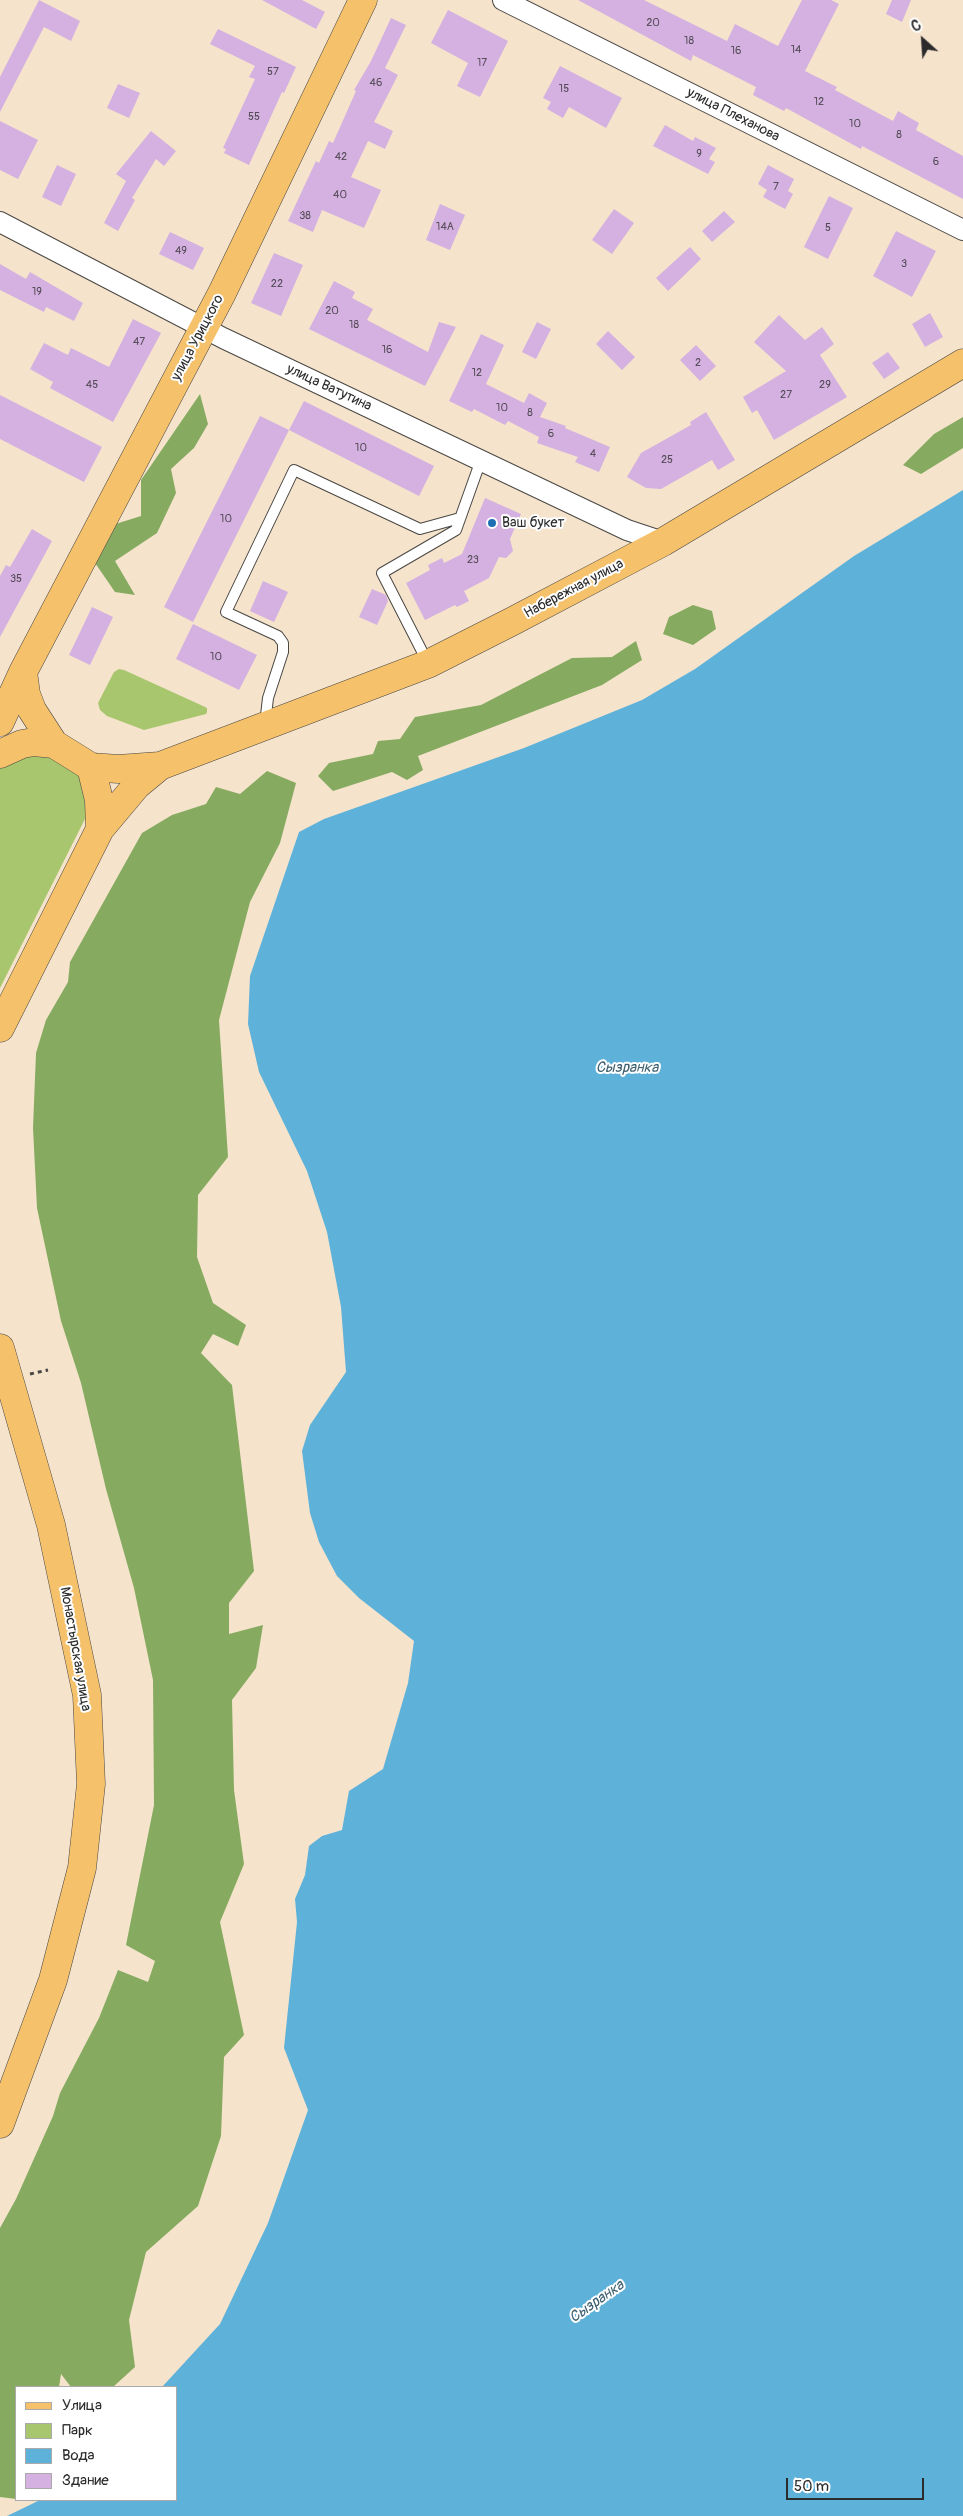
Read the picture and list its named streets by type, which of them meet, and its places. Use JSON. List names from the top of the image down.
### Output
{
  "streets": {
    "main road": ["улица Урицкого", "Набережная улица", "Монастырская улица"],
    "street": ["улица Плеханова", "улица Ватутина"]
  },
  "crossings": [
    ["улица Урицкого", "улица Ватутина"],
    ["улица Ватутина", "Набережная улица"]
  ],
  "water": ["Сызранка"],
  "places": ["Ваш букет"],
  "house_numbers": [
    "20",
    "18",
    "14",
    "16",
    "17",
    "57",
    "46",
    "15",
    "12",
    "55",
    "10",
    "8",
    "9",
    "42",
    "6",
    "7",
    "40",
    "38",
    "14А",
    "5",
    "49",
    "3",
    "22",
    "19",
    "20",
    "18",
    "47",
    "16",
    "2",
    "12",
    "45",
    "29",
    "27",
    "10",
    "8",
    "6",
    "10",
    "4",
    "25",
    "10",
    "23",
    "35",
    "10"
  ],
  "legend": [
    "Улица",
    "Парк",
    "Вода",
    "Здание"
  ],
  "scale_bar": "50 m",
  "north": "top left"
}
